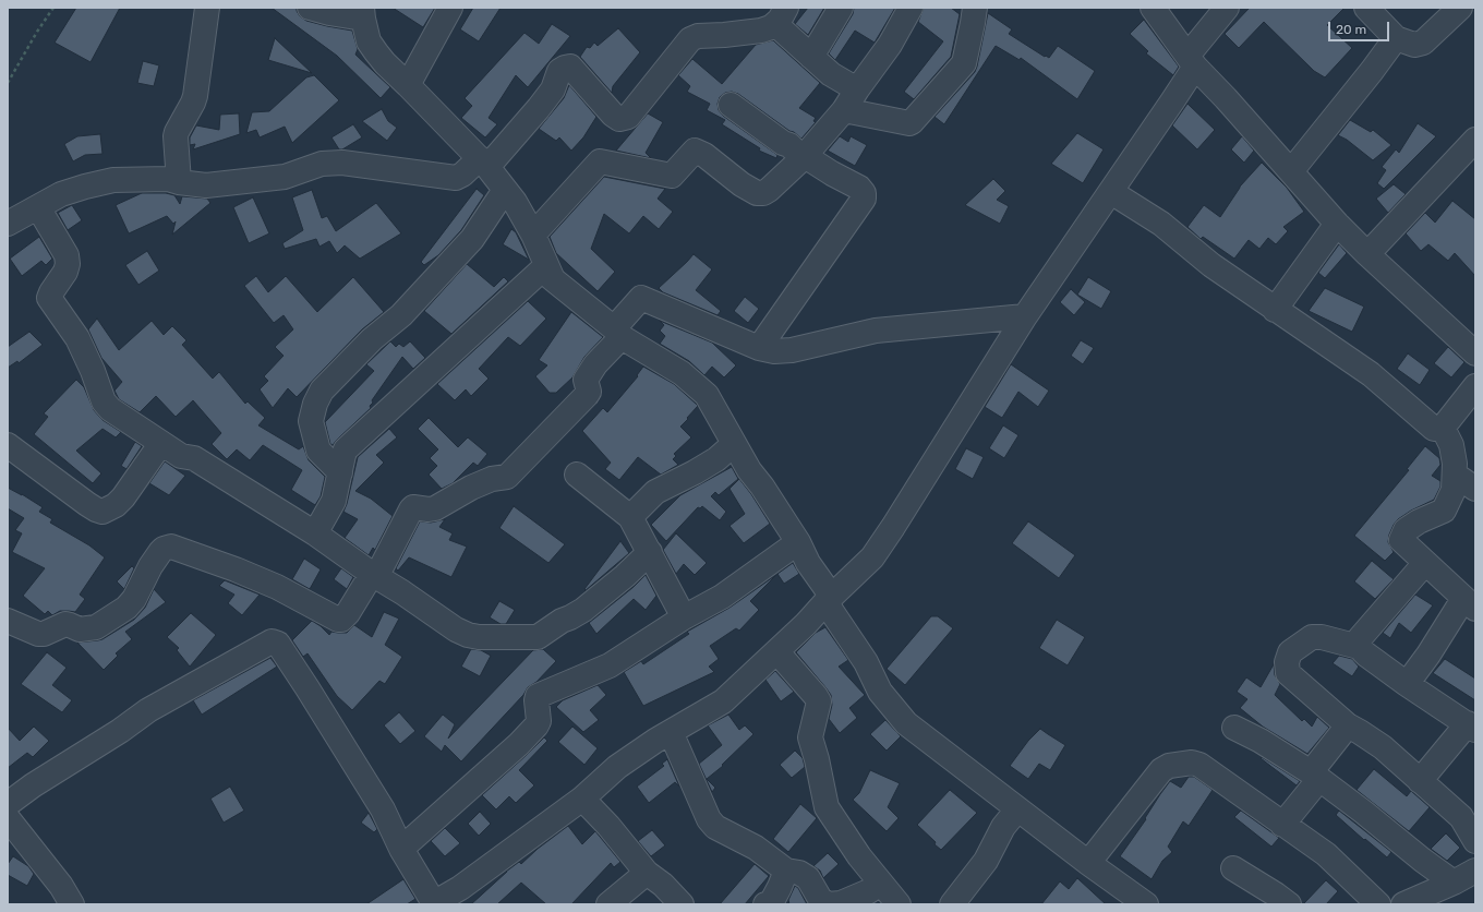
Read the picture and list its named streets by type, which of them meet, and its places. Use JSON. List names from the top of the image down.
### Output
{
  "scale_bar": "20 m"
}
